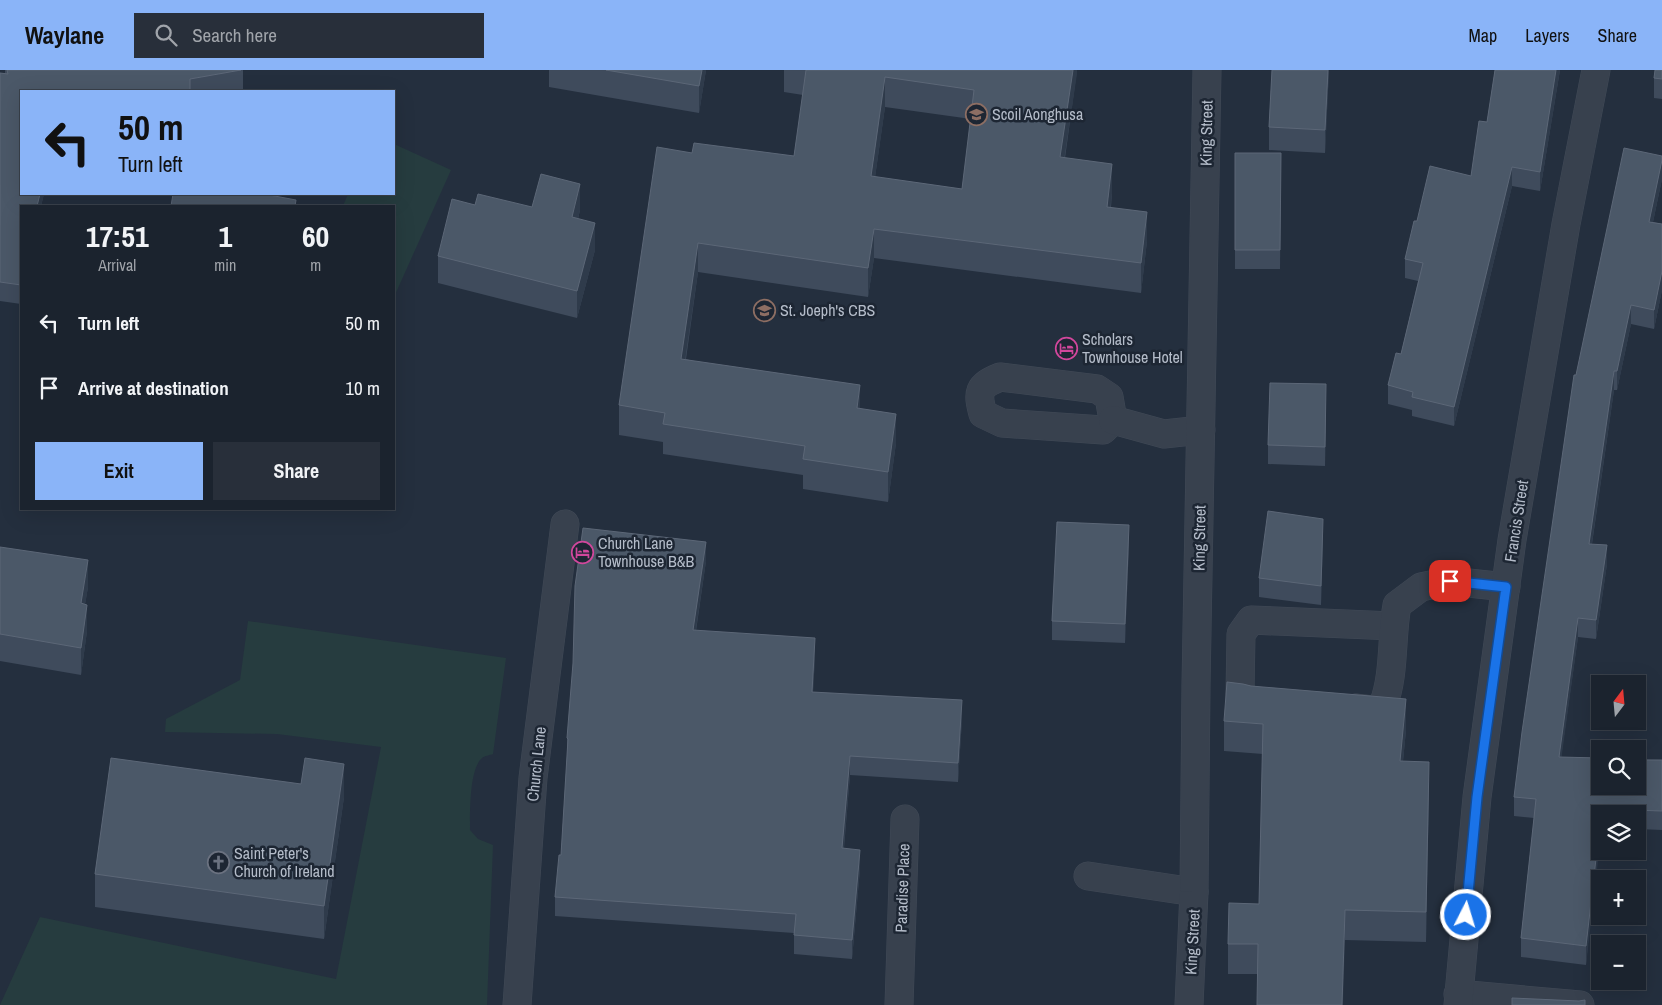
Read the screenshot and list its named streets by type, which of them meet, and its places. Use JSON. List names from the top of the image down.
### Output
{
  "streets": {
    "street": [
      "King Street",
      "Francis Street",
      "Church Lane",
      "Paradise Place"
    ]
  },
  "places": {
    "school or university": ["Scoil Aonghusa", "St. Joeph's CBS"],
    "hotel": ["Scholars Townhouse Hotel", "Church Lane Townhouse B&B"],
    "church": ["Saint Peter's Church of Ireland"]
  },
  "north": "top",
  "page": {
    "header": "Waylane",
    "search": "Search here",
    "nav": ["Map", "Layers", "Share"],
    "turn": ["50 m", "Turn left"],
    "eta": [
      "17:51",
      "Arrival",
      "1",
      "min",
      "60",
      "m"
    ],
    "list": [
      {
        "name": "Turn left",
        "value": "50 m"
      },
      {
        "name": "Arrive at destination",
        "value": "10 m"
      }
    ],
    "buttons": ["Exit", "Share"],
    "map_buttons": ["+", "−"]
  }
}
